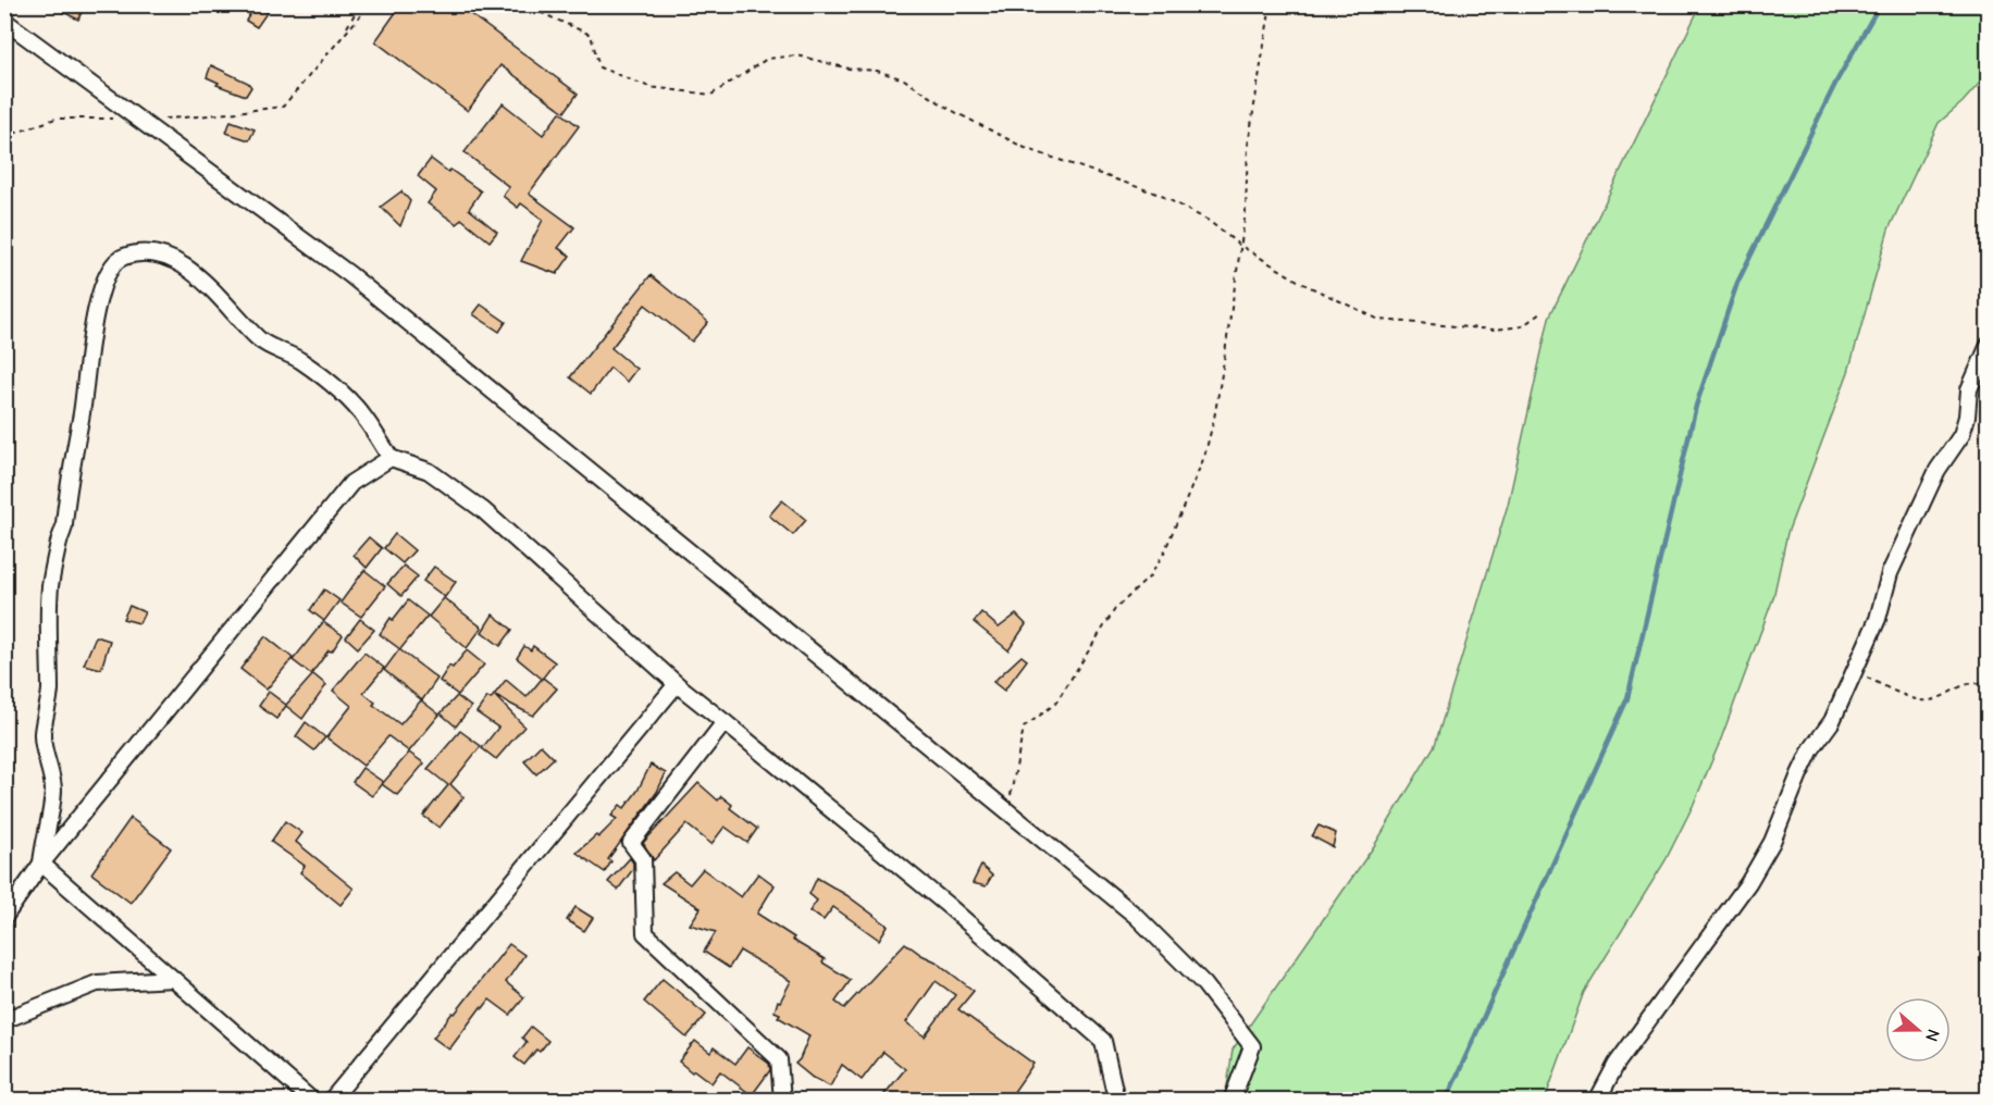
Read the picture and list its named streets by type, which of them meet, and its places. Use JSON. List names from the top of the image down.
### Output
{
  "north": "right"
}
